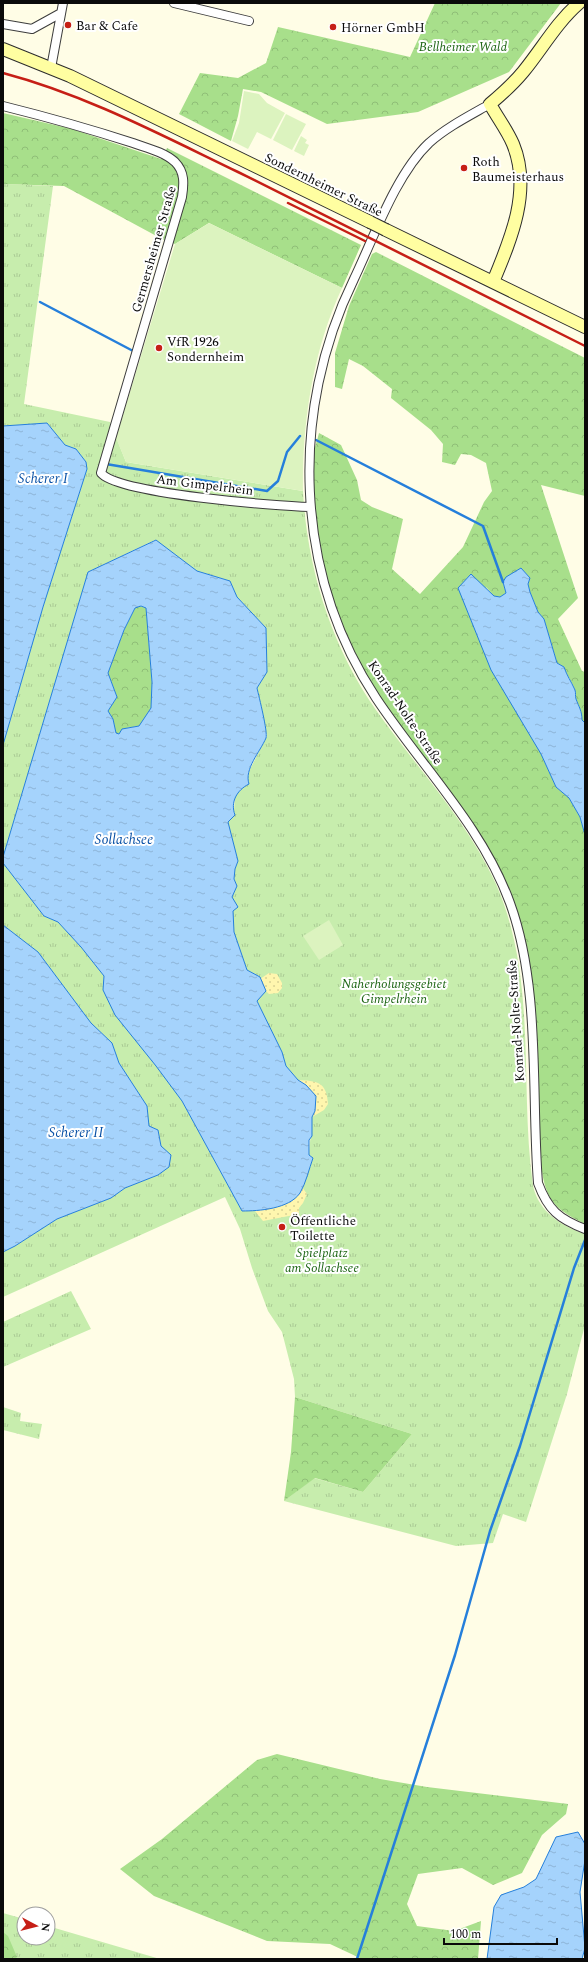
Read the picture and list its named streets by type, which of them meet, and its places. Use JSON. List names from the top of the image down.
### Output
{
  "streets": {
    "main road": ["Sondernheimer Straße", "Konrad-Nolte-Straße"],
    "street": ["Germersheimer Straße", "Am Gimpelrhein"]
  },
  "crossings": [
    ["Germersheimer Straße", "Am Gimpelrhein"],
    ["Am Gimpelrhein", "Konrad-Nolte-Straße"]
  ],
  "water": ["Scherer I", "Sollachsee", "Scherer II"],
  "parks": ["Bellheimer Wald", "Naherholungsgebiet Gimpelrhein", "Spielplatz am Sollachsee"],
  "places": [
    "Bar & Cafe",
    "Hörner GmbH",
    "Roth Baumeisterhaus",
    "VfR 1926 Sondernheim",
    "Öffentliche Toilette"
  ],
  "scale_bar": "100 m",
  "north": "right"
}
